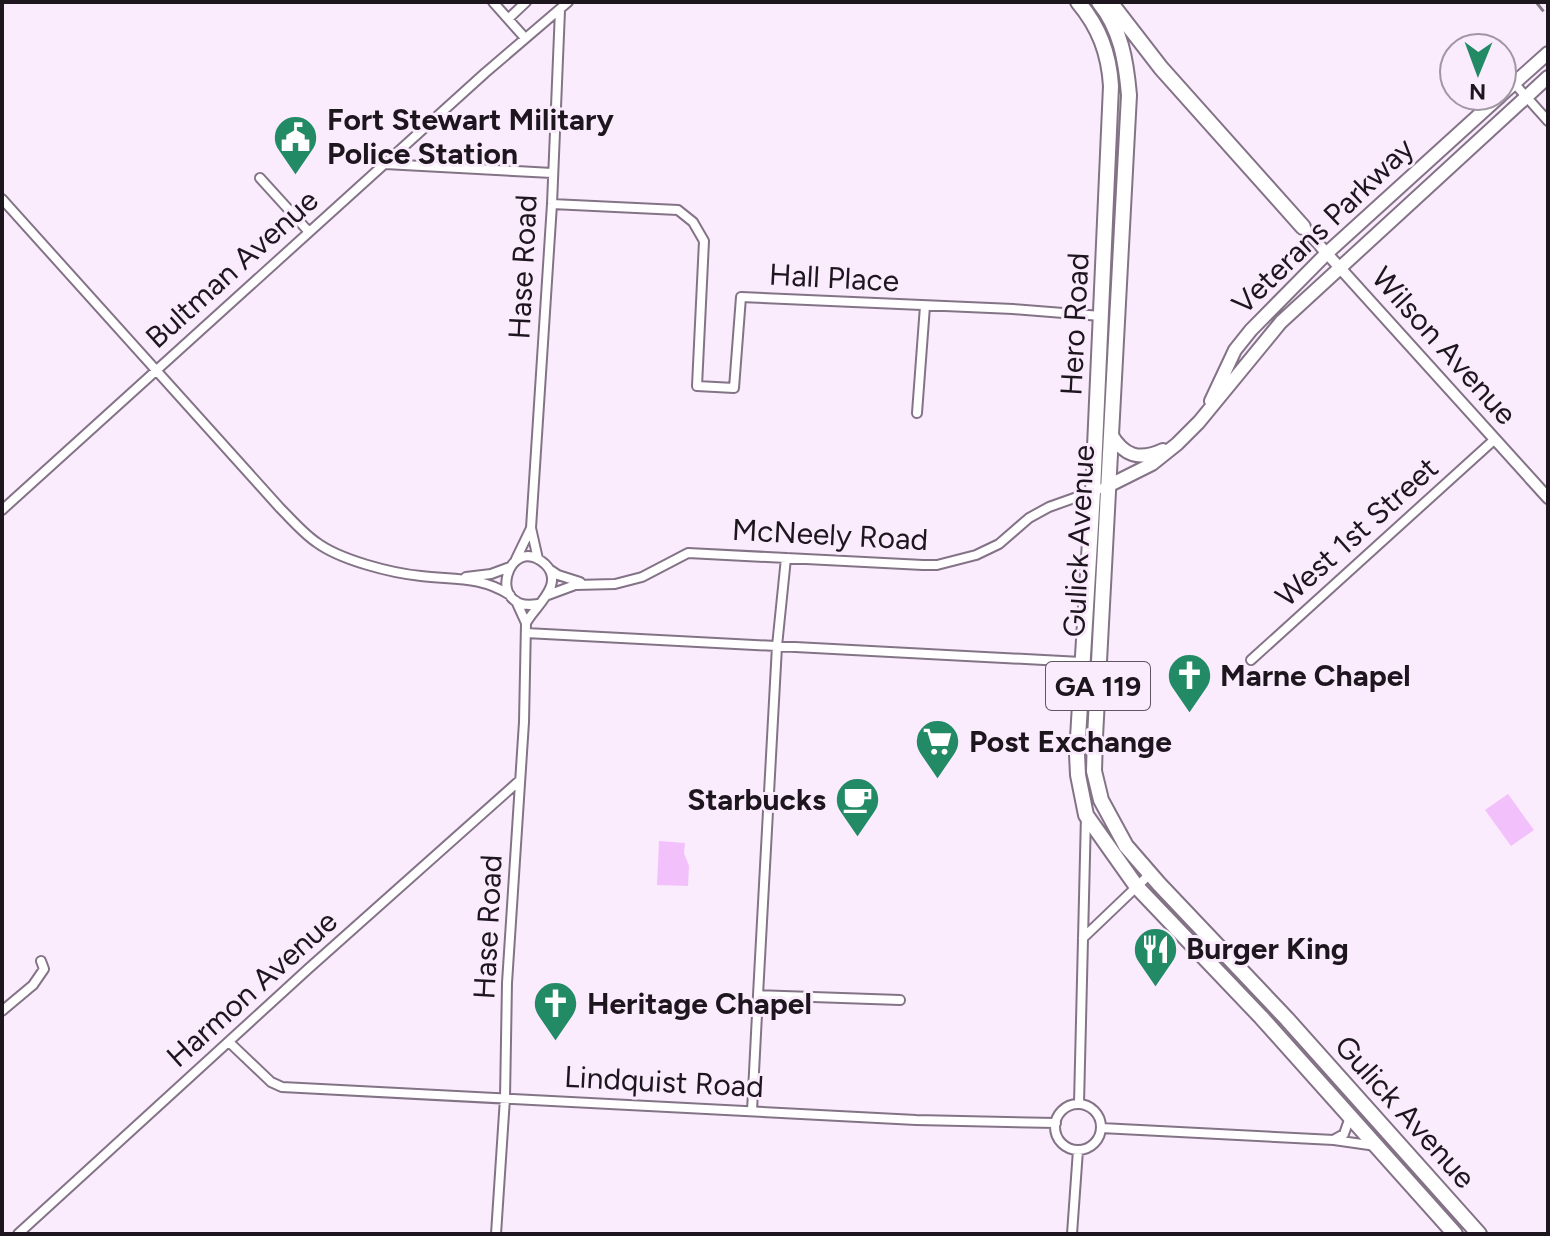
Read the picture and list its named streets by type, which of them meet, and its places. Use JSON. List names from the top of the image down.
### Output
{
  "streets": {
    "main road": [
      "Veterans Parkway",
      "Hero Road",
      "Gulick Avenue",
      "GA 119"
    ],
    "street": [
      "Hase Road",
      "Bultman Avenue",
      "Hall Place",
      "Wilson Avenue",
      "West 1st Street",
      "McNeely Road",
      "Harmon Avenue",
      "Lindquist Road"
    ]
  },
  "crossings": [
    ["Veterans Parkway", "Wilson Avenue"],
    ["Veterans Parkway", "McNeely Road"],
    ["Veterans Parkway", "Gulick Avenue"],
    ["Hase Road", "Bultman Avenue"],
    ["Hase Road", "Hall Place"],
    ["Hase Road", "Harmon Avenue"],
    ["Hase Road", "Lindquist Road"],
    ["Hall Place", "Hero Road"],
    ["Hero Road", "McNeely Road"],
    ["Hero Road", "Gulick Avenue"],
    ["Wilson Avenue", "West 1st Street"],
    ["McNeely Road", "Gulick Avenue"],
    ["Harmon Avenue", "Lindquist Road"]
  ],
  "places": {
    "public building": ["Fort Stewart Military Police Station"],
    "church": ["Marne Chapel", "Heritage Chapel"],
    "supermarket": ["Post Exchange"],
    "cafe": ["Starbucks"],
    "restaurant": ["Burger King"]
  },
  "north": "bottom"
}
